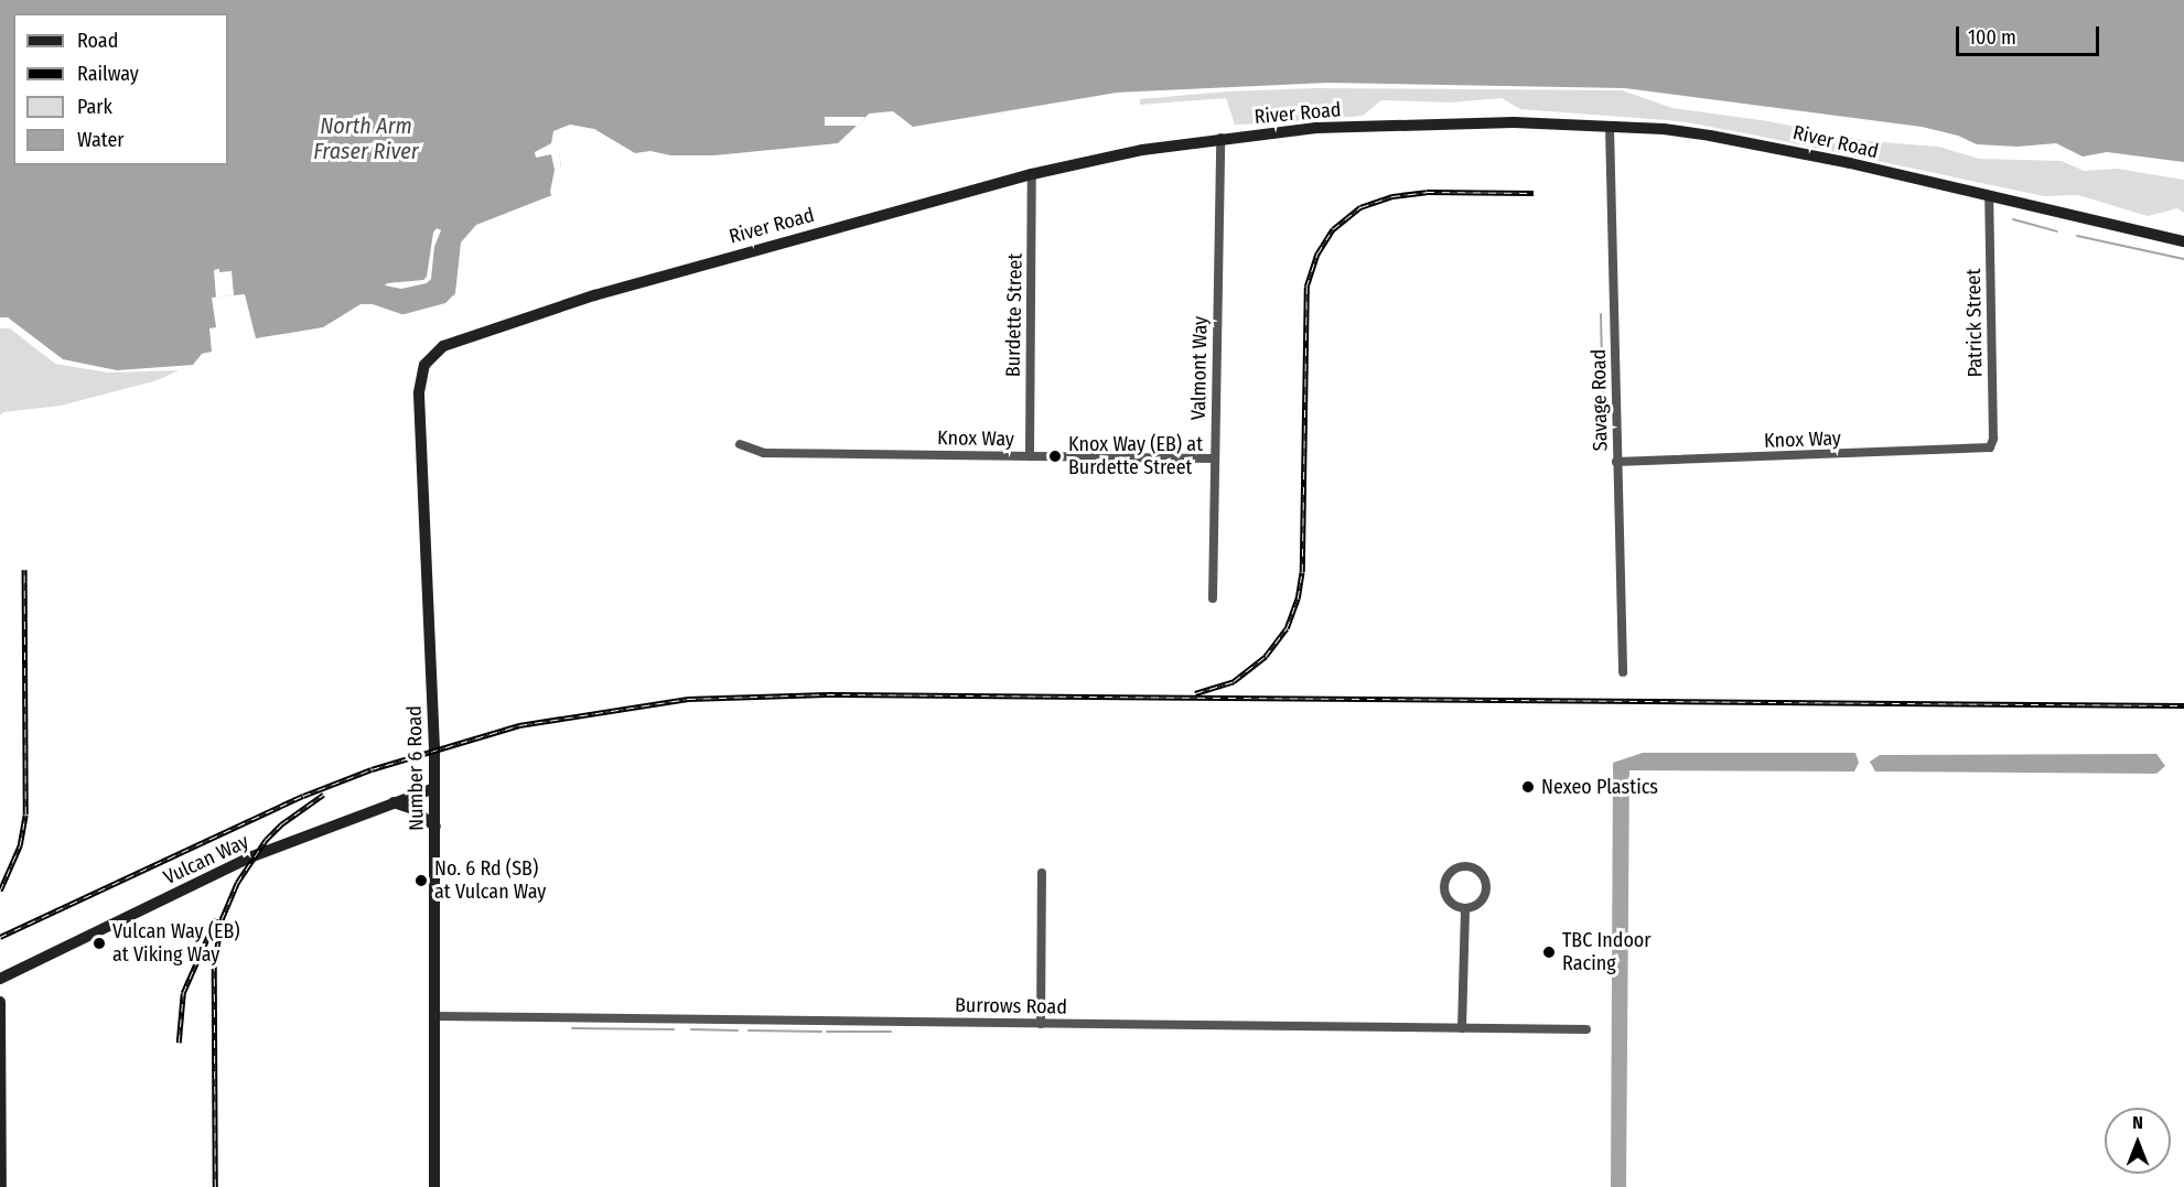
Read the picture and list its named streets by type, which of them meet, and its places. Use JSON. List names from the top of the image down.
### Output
{
  "streets": {
    "street": [
      "River Road",
      "Burdette Street",
      "Patrick Street",
      "Valmont Way",
      "Savage Road",
      "Knox Way",
      "Number 6 Road",
      "Vulcan Way",
      "Burrows Road"
    ]
  },
  "crossings": [
    ["River Road", "Burdette Street"],
    ["River Road", "Patrick Street"],
    ["River Road", "Valmont Way"],
    ["River Road", "Savage Road"],
    ["River Road", "Number 6 Road"],
    ["Burdette Street", "Knox Way"],
    ["Patrick Street", "Knox Way"],
    ["Valmont Way", "Knox Way"],
    ["Savage Road", "Knox Way"],
    ["Number 6 Road", "Vulcan Way"],
    ["Number 6 Road", "Burrows Road"]
  ],
  "water": ["North Arm Fraser River"],
  "places": [
    "Knox Way (EB) at Burdette Street",
    "Nexeo Plastics",
    "No. 6 Rd (SB) at Vulcan Way",
    "Vulcan Way (EB) at Viking Way",
    "TBC Indoor Racing"
  ],
  "legend": [
    "Road",
    "Railway",
    "Park",
    "Water"
  ],
  "scale_bar": "100 m",
  "north": "top"
}
